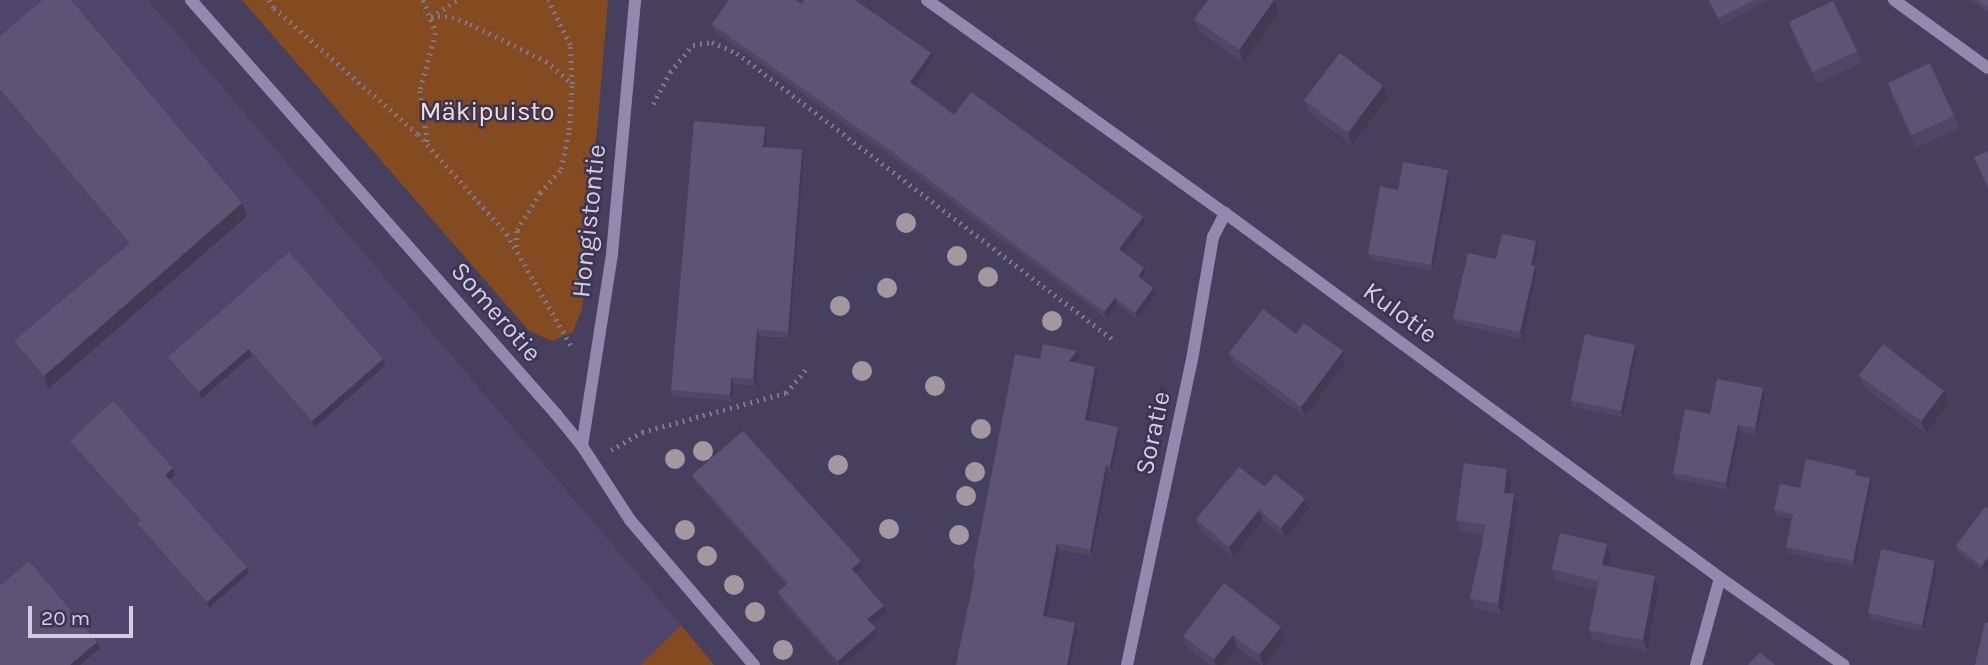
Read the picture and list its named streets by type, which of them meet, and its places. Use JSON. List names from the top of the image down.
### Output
{
  "streets": {
    "street": [
      "Hongistontie",
      "Somerotie",
      "Kulotie",
      "Soratie"
    ]
  },
  "crossings": [
    ["Hongistontie", "Somerotie"],
    ["Kulotie", "Soratie"]
  ],
  "parks": ["Mäkipuisto"],
  "scale_bar": "20 m"
}
